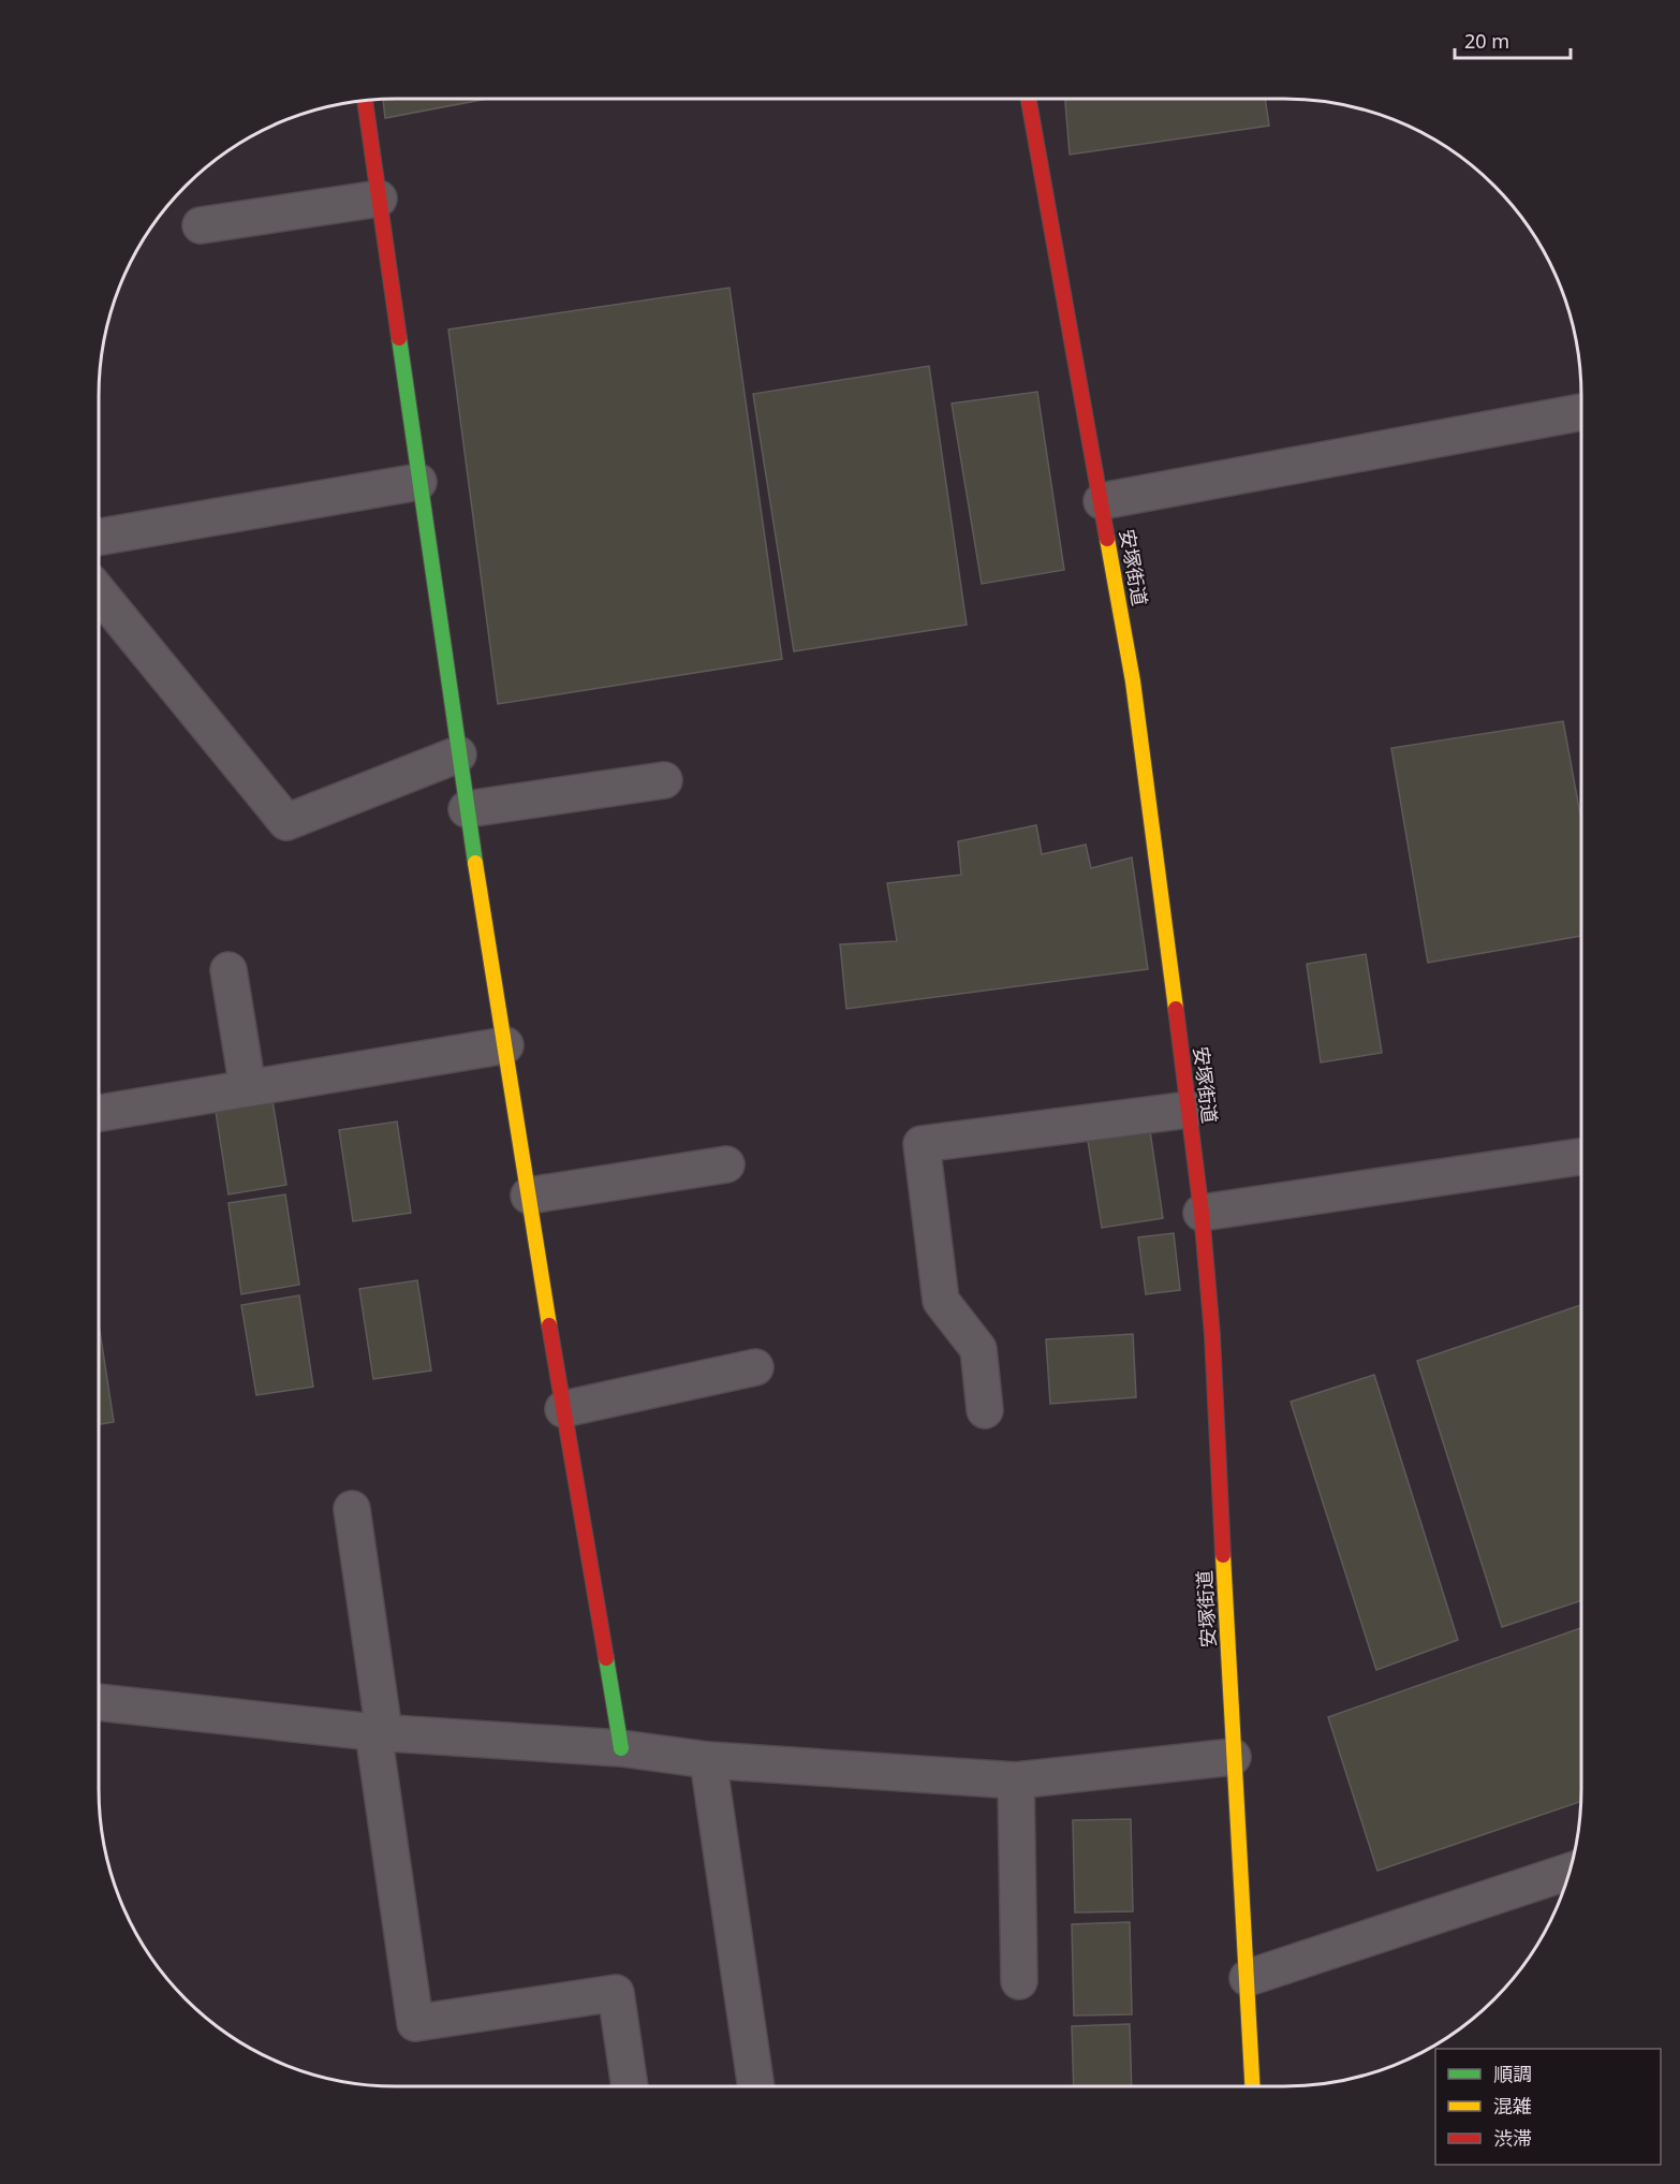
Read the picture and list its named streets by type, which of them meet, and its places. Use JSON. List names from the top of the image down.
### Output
{
  "streets": {
    "main road": ["安塚街道"]
  },
  "legend": ["順調", "混雑", "渋滞"],
  "scale_bar": "20 m"
}
